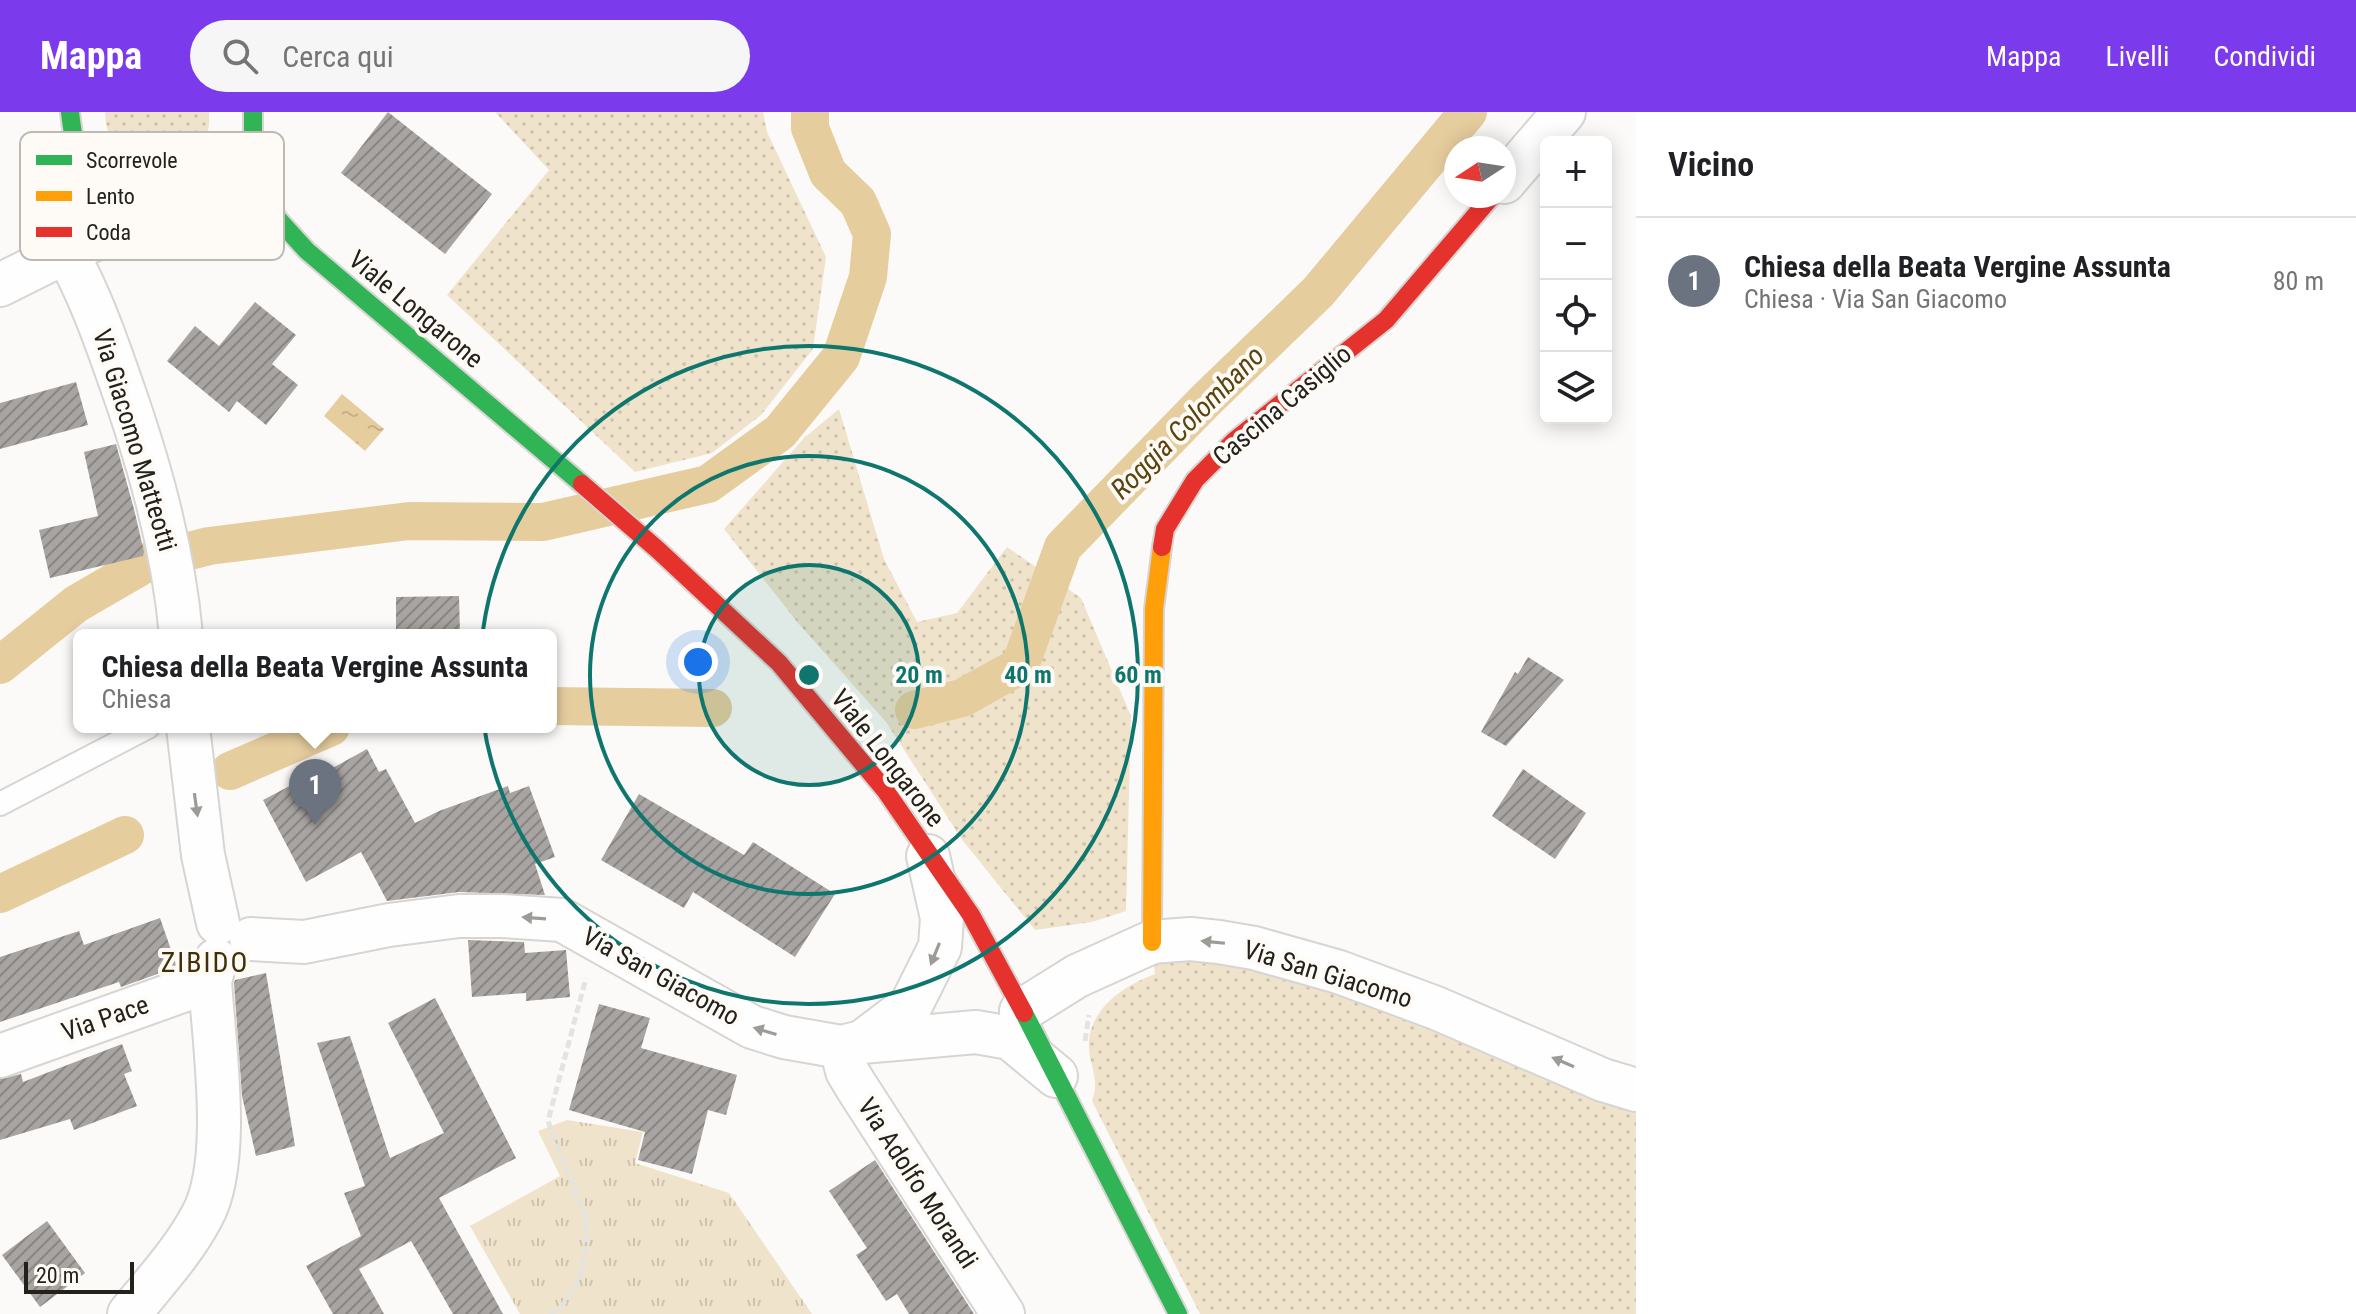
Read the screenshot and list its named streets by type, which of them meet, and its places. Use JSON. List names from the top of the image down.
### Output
{
  "streets": {
    "main road": ["Viale Longarone", "Cascina Casiglio"],
    "street": [
      "Via Giacomo Matteotti",
      "Via San Giacomo",
      "Via Pace",
      "Via Adolfo Morandi"
    ]
  },
  "crossings": [
    ["Viale Longarone", "Via San Giacomo"],
    ["Cascina Casiglio", "Via San Giacomo"],
    ["Via San Giacomo", "Via Pace"],
    ["Via San Giacomo", "Via Adolfo Morandi"]
  ],
  "one_way": ["Via San Giacomo"],
  "districts": ["ZIBIDO"],
  "water": ["Roggia Colombano"],
  "legend": ["Scorrevole", "Lento", "Coda"],
  "scale_bar": "20 m",
  "north": "left",
  "page": {
    "header": "Mappa",
    "search": "Cerca qui",
    "nav": ["Mappa", "Livelli", "Condividi"],
    "heading": "Vicino",
    "map_buttons": ["+", "−"],
    "list": [
      {
        "mark": "1",
        "name": "Chiesa della Beata Vergine Assunta",
        "note": "Chiesa · Via San Giacomo",
        "value": "80 m"
      }
    ],
    "popup": ["Chiesa della Beata Vergine Assunta", "Chiesa"],
    "pins": "1",
    "scale": "20 m"
  },
  "rings": ["20 m", "40 m", "60 m"]
}
